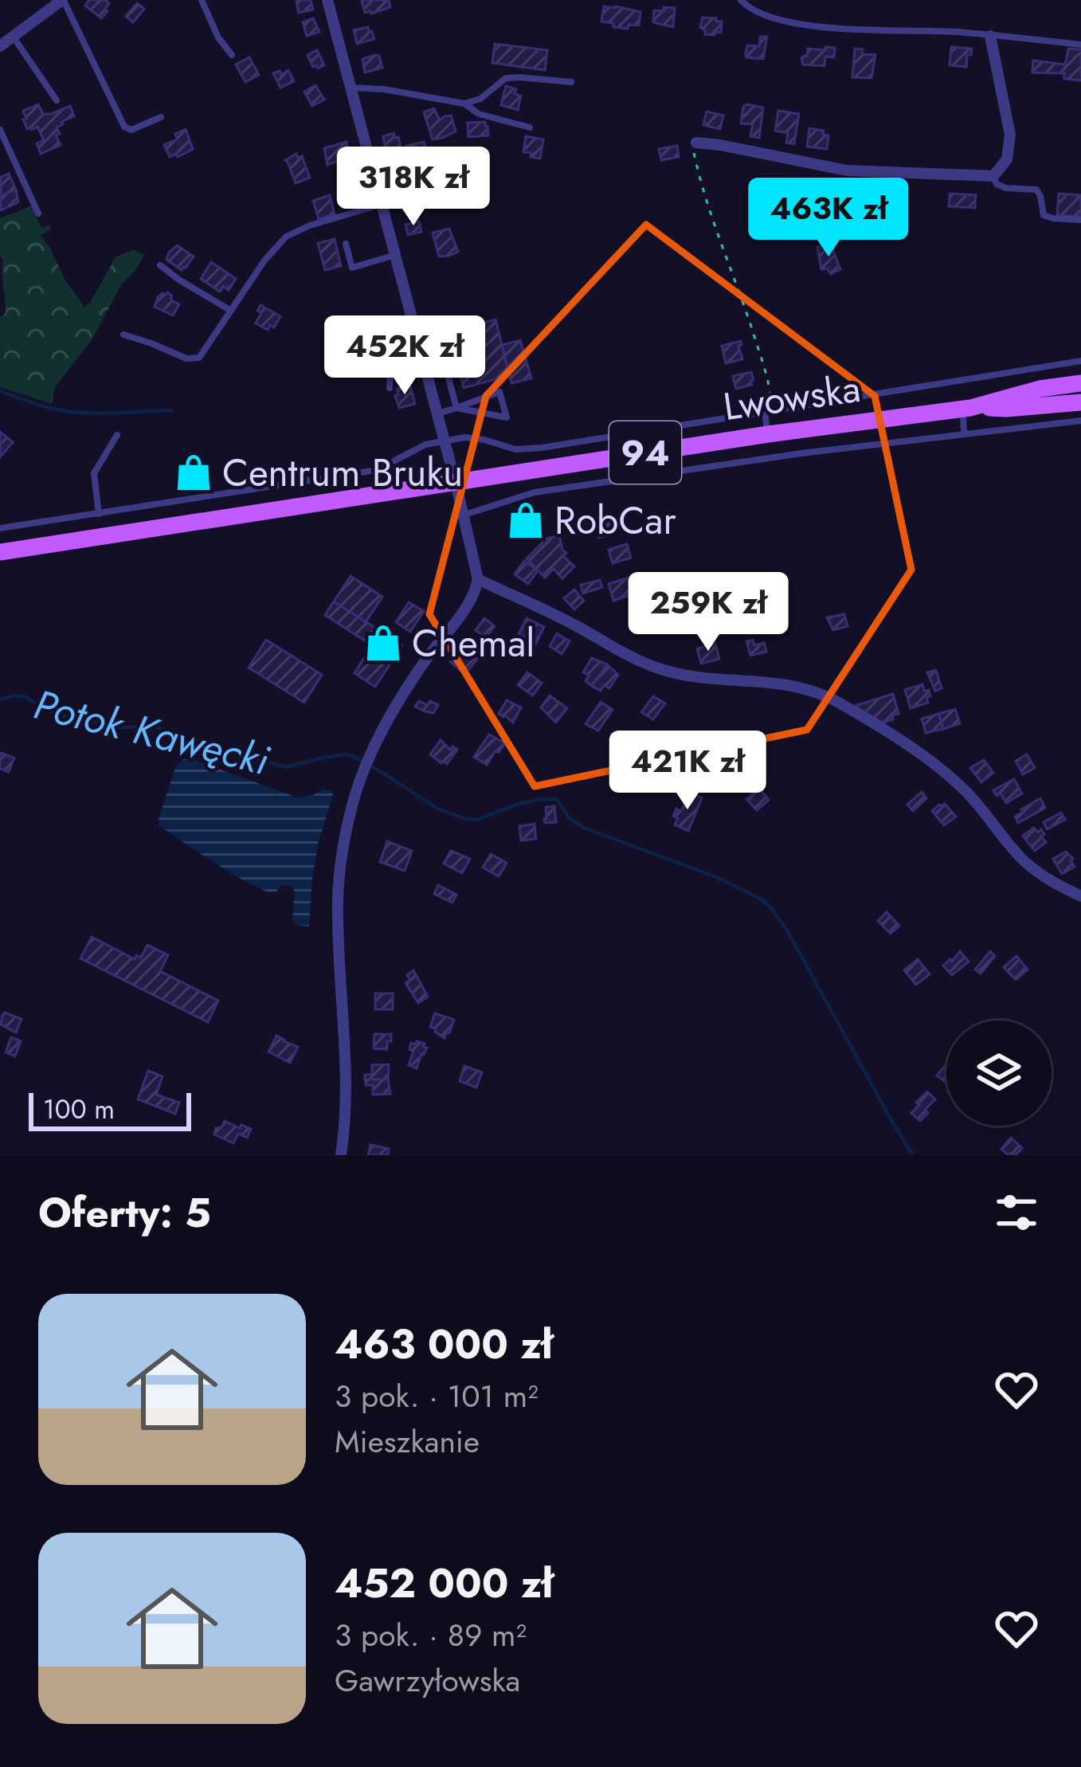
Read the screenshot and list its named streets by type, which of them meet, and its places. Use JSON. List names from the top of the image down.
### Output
{
  "streets": {
    "main road": ["Lwowska", "94"]
  },
  "water": ["Potok Kawęcki"],
  "places": {
    "shop": ["Centrum Bruku", "RobCar", "Chemal"]
  },
  "scale_bar": "100 m",
  "page": {
    "price": [
      "318K zł",
      "463K zł",
      "452K zł",
      "259K zł",
      "421K zł"
    ],
    "scale": "100 m",
    "heading": "Oferty: 5",
    "list": [
      {
        "name": "463 000 zł",
        "note": "3 pok. · 101 m² · Mieszkanie"
      },
      {
        "name": "452 000 zł",
        "note": "3 pok. · 89 m² · Gawrzyłowska"
      }
    ]
  }
}
